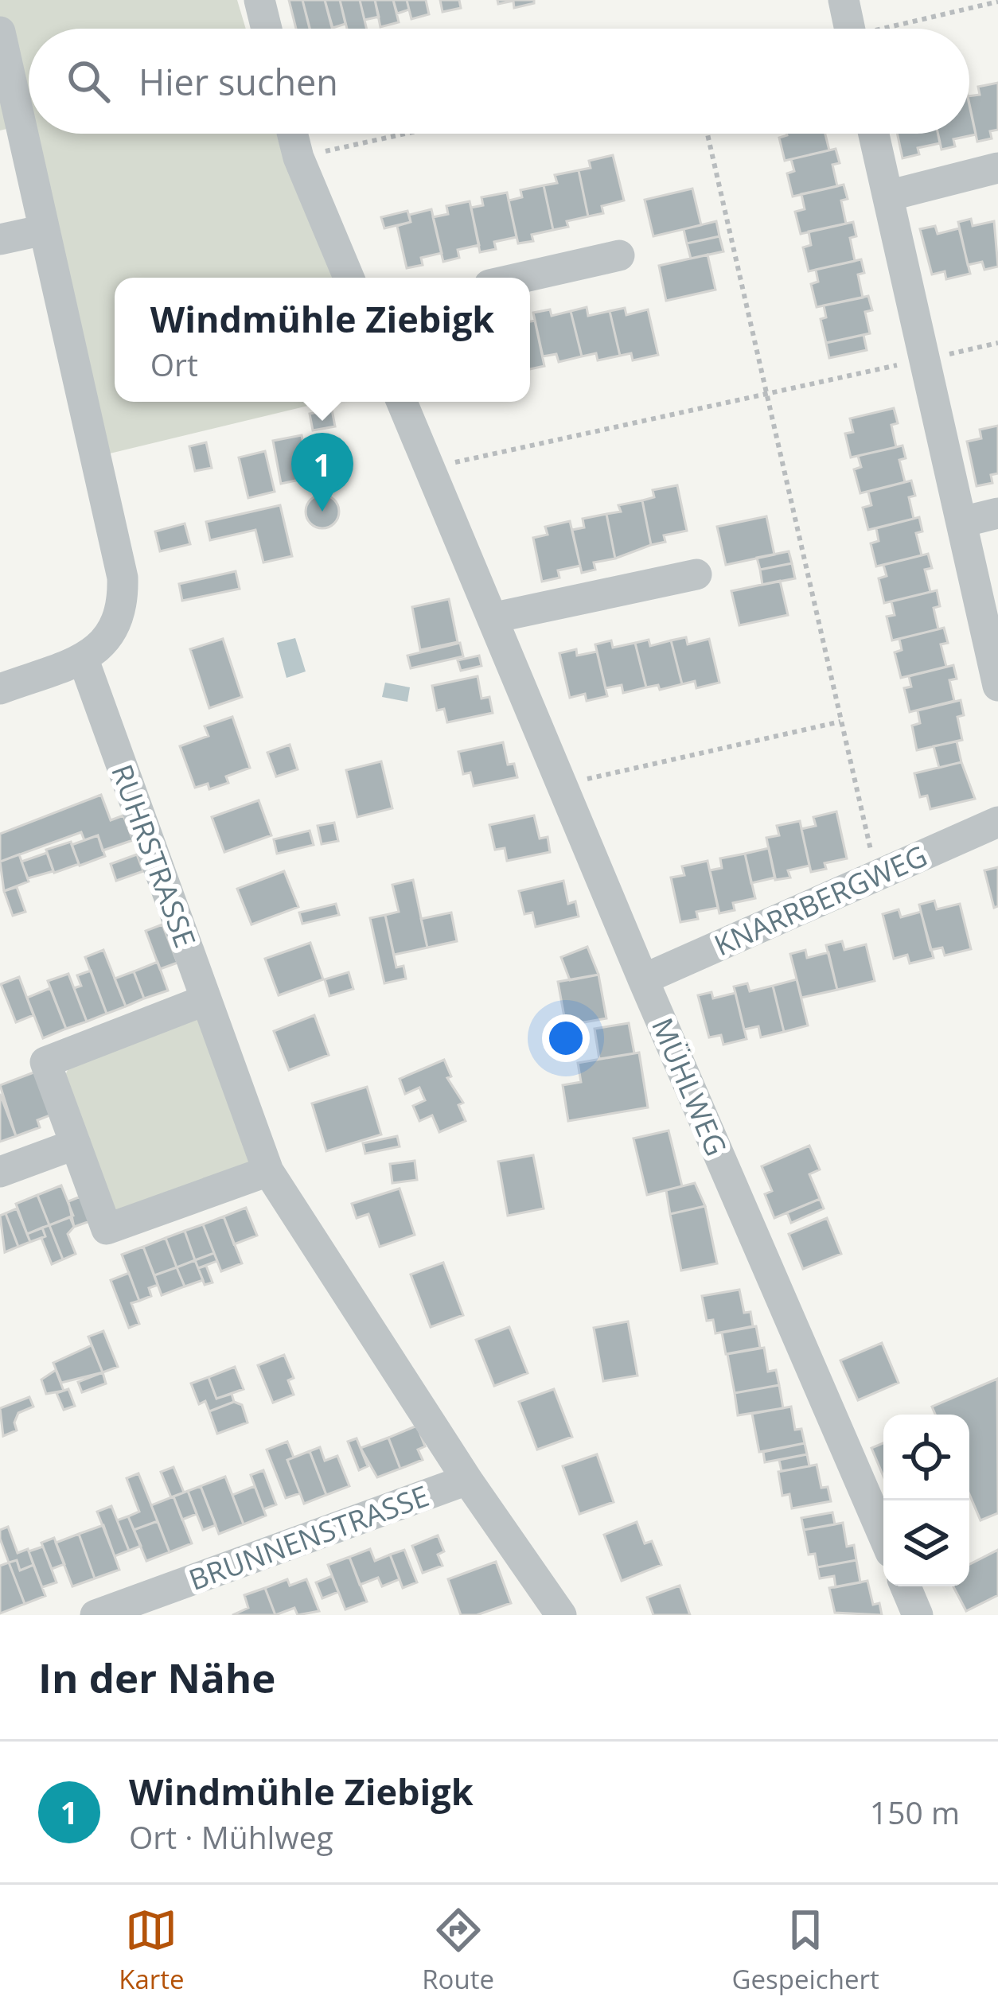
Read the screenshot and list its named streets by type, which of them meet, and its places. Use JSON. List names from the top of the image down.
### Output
{
  "streets": {
    "street": [
      "RUHRSTRASSE",
      "KNARRBERGWEG",
      "MÜHLWEG",
      "BRUNNENSTRASSE"
    ]
  },
  "crossings": [
    ["RUHRSTRASSE", "BRUNNENSTRASSE"],
    ["KNARRBERGWEG", "MÜHLWEG"]
  ],
  "page": {
    "search": "Hier suchen",
    "popup": ["Windmühle Ziebigk", "Ort"],
    "pins": "1",
    "heading": "In der Nähe",
    "list": [
      {
        "mark": "1",
        "name": "Windmühle Ziebigk",
        "note": "Ort · Mühlweg",
        "value": "150 m"
      }
    ],
    "nav": ["Karte", "Route", "Gespeichert"]
  }
}
